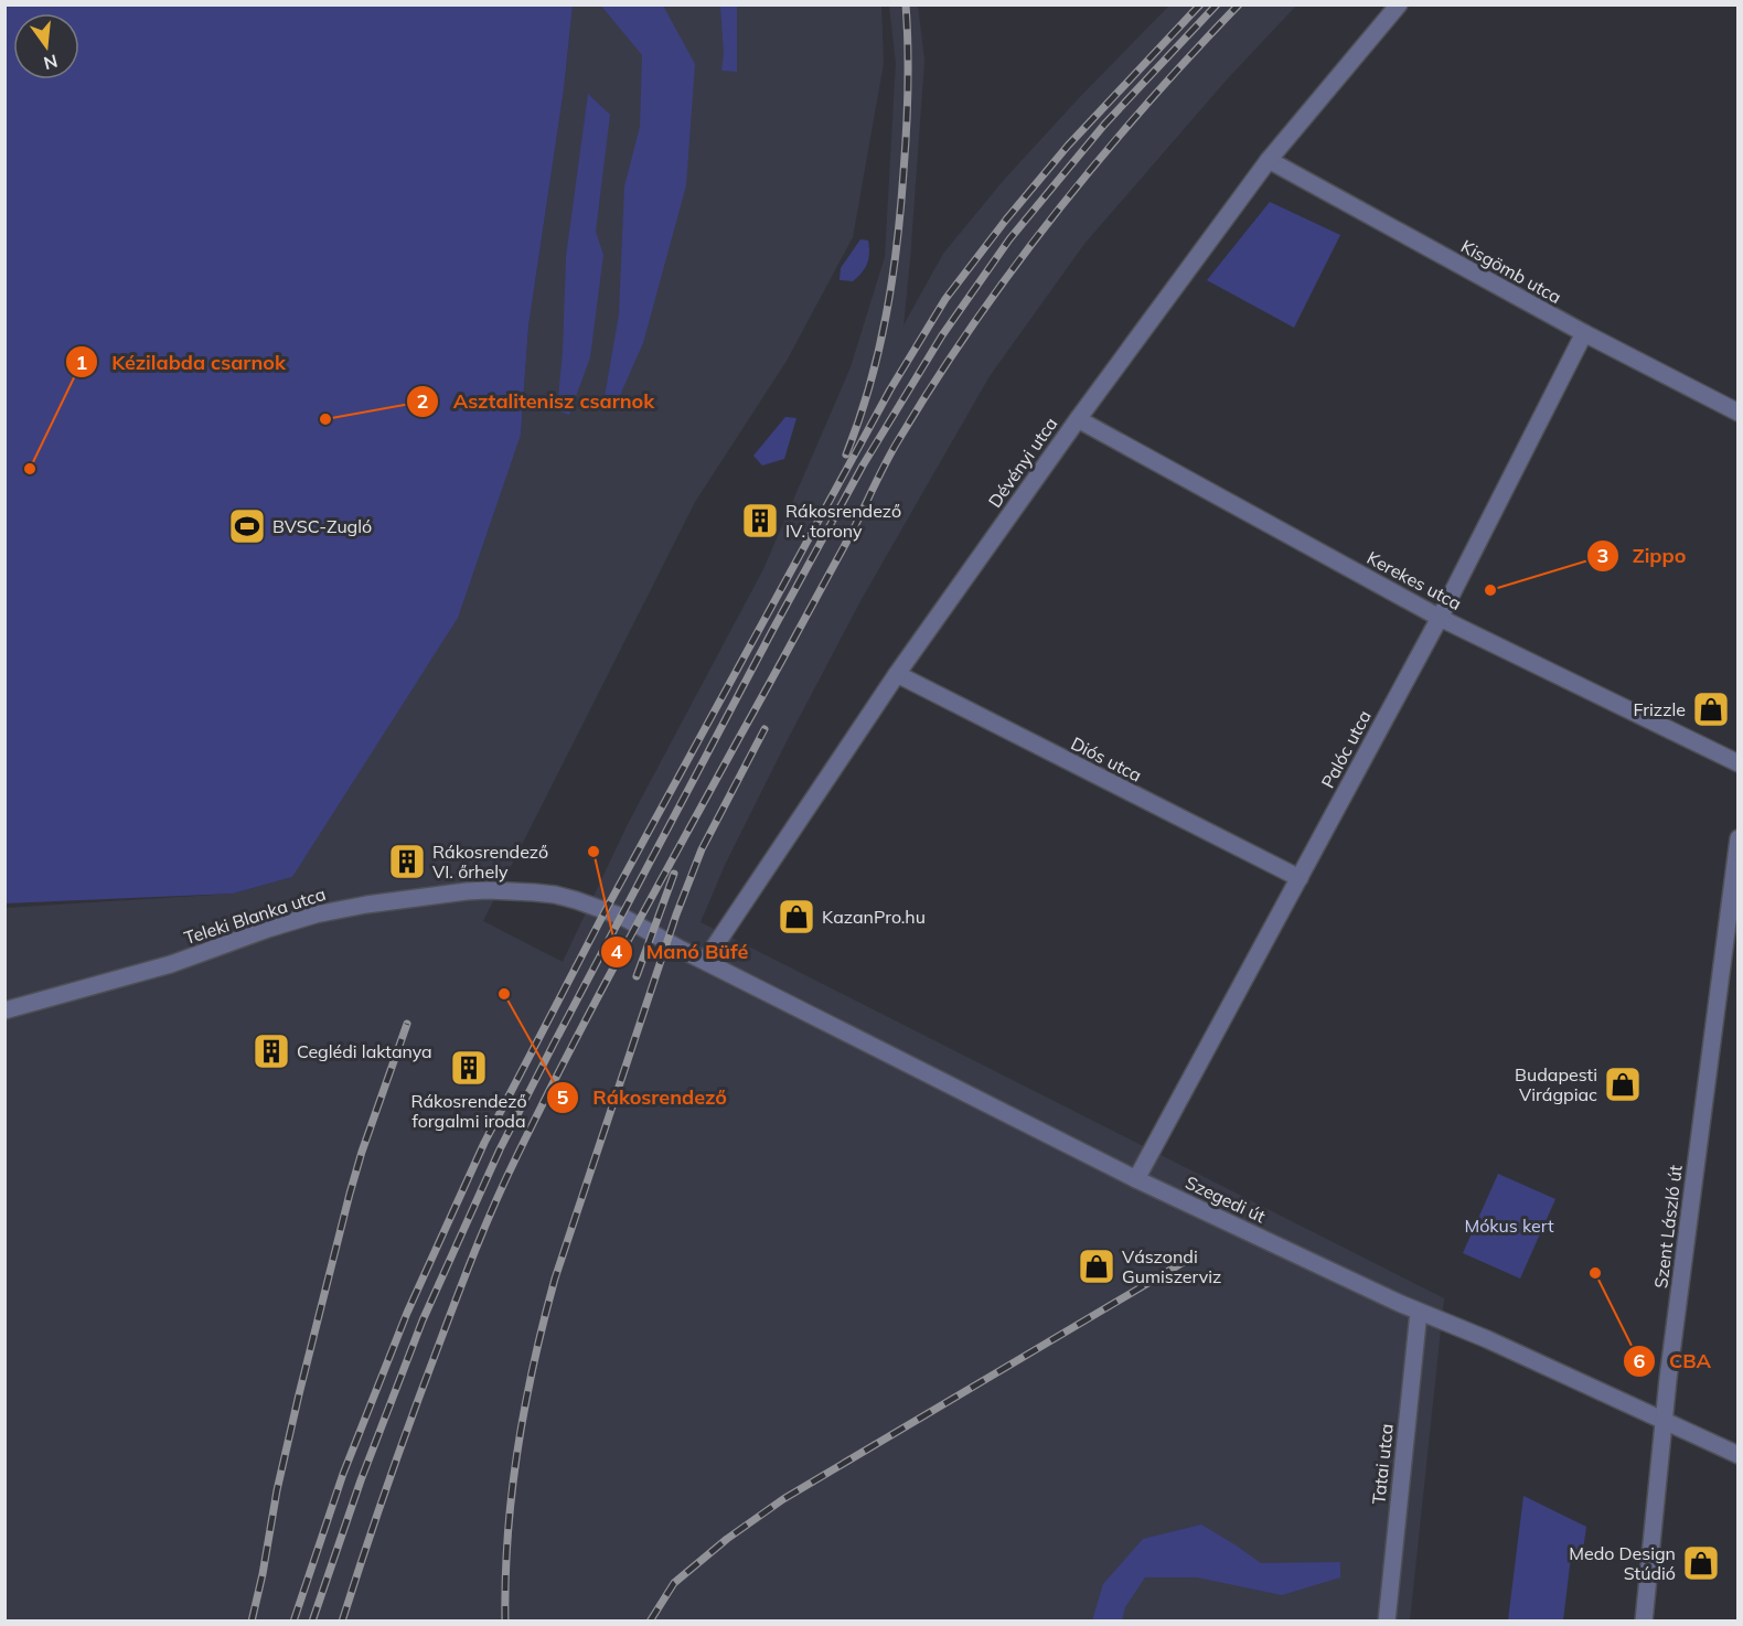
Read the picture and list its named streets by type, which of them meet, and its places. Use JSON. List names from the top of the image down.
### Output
{
  "streets": {
    "street": [
      "Kisgömb utca",
      "Dévényi utca",
      "Kerekes utca",
      "Palóc utca",
      "Diós utca",
      "Teleki Blanka utca",
      "Szegedi út",
      "Szent László út",
      "Tatai utca"
    ]
  },
  "crossings": [
    ["Kisgömb utca", "Dévényi utca"],
    ["Kisgömb utca", "Palóc utca"],
    ["Dévényi utca", "Kerekes utca"],
    ["Dévényi utca", "Diós utca"],
    ["Dévényi utca", "Teleki Blanka utca"],
    ["Dévényi utca", "Szegedi út"],
    ["Kerekes utca", "Palóc utca"],
    ["Palóc utca", "Diós utca"],
    ["Palóc utca", "Szegedi út"],
    ["Teleki Blanka utca", "Szegedi út"],
    ["Szegedi út", "Szent László út"],
    ["Szegedi út", "Tatai utca"]
  ],
  "parks": ["Mókus kert"],
  "places": {
    "other": [
      "Asztalitenisz csarnok",
      "Kézilabda csarnok",
      "Zippo",
      "Manó Büfé",
      "Rákosrendező",
      "CBA"
    ],
    "building": [
      "Rákosrendező IV. torony",
      "Rákosrendező VI. őrhely",
      "Ceglédi laktanya",
      "Rákosrendező forgalmi iroda"
    ],
    "sports": ["BVSC-Zugló"],
    "shop": [
      "Frizzle",
      "KazanPro.hu",
      "Budapesti Virágpiac",
      "Vászondi Gumiszerviz",
      "Medo Design Stúdió"
    ]
  },
  "north": "bottom"
}
